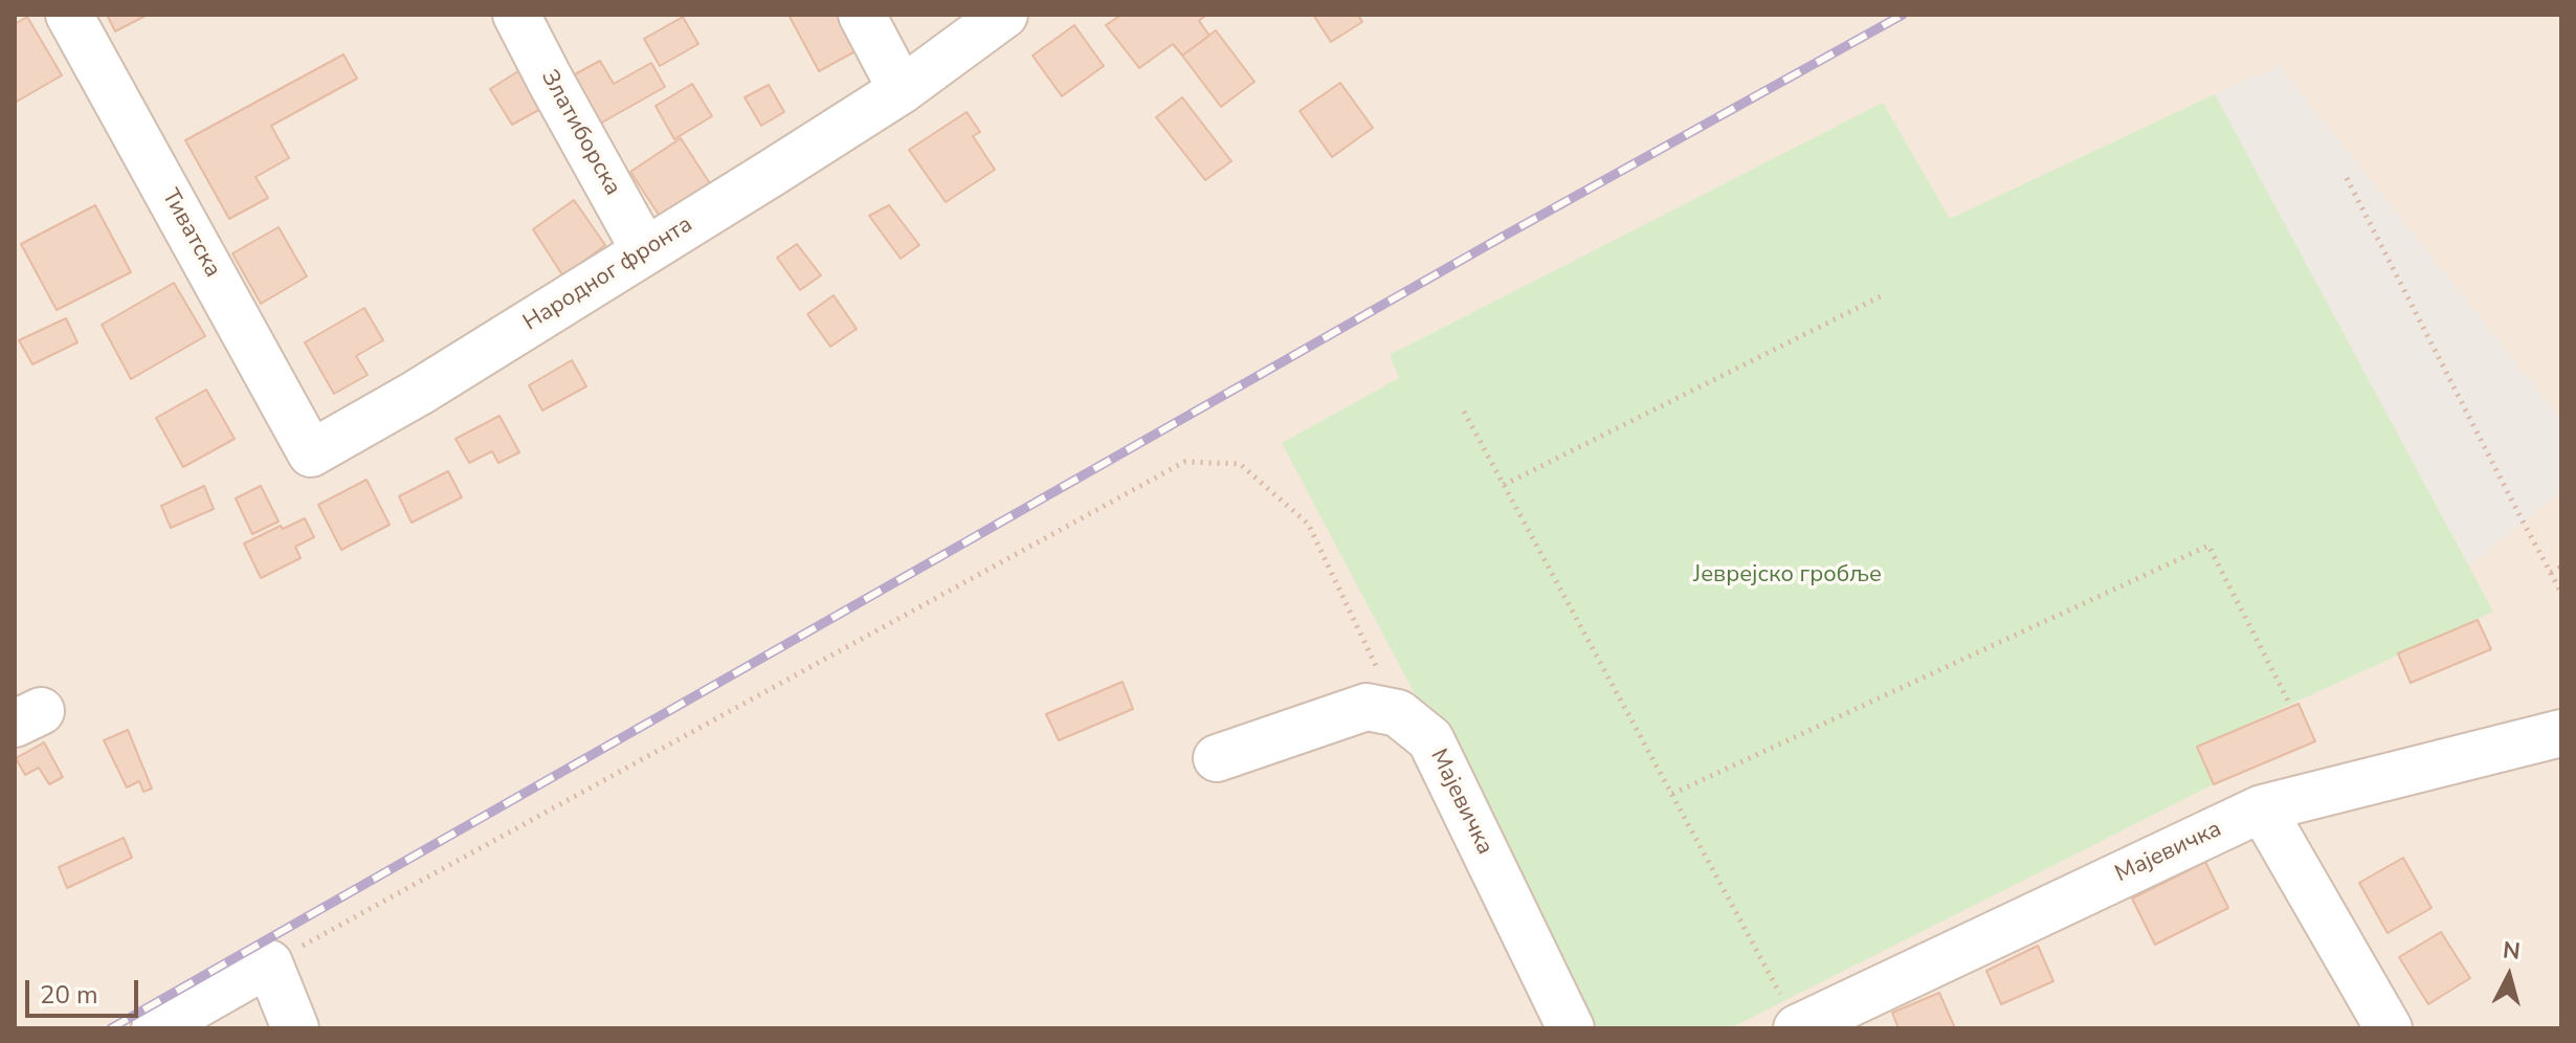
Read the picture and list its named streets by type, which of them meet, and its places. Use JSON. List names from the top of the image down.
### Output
{
  "streets": {
    "street": [
      "Златиборска",
      "Тиватска",
      "Народног фронта",
      "Мајевичка"
    ]
  },
  "crossings": [
    ["Златиборска", "Народног фронта"],
    ["Тиватска", "Народног фронта"]
  ],
  "parks": ["Јеврејско гробље"],
  "scale_bar": "20 m",
  "north": "top"
}
